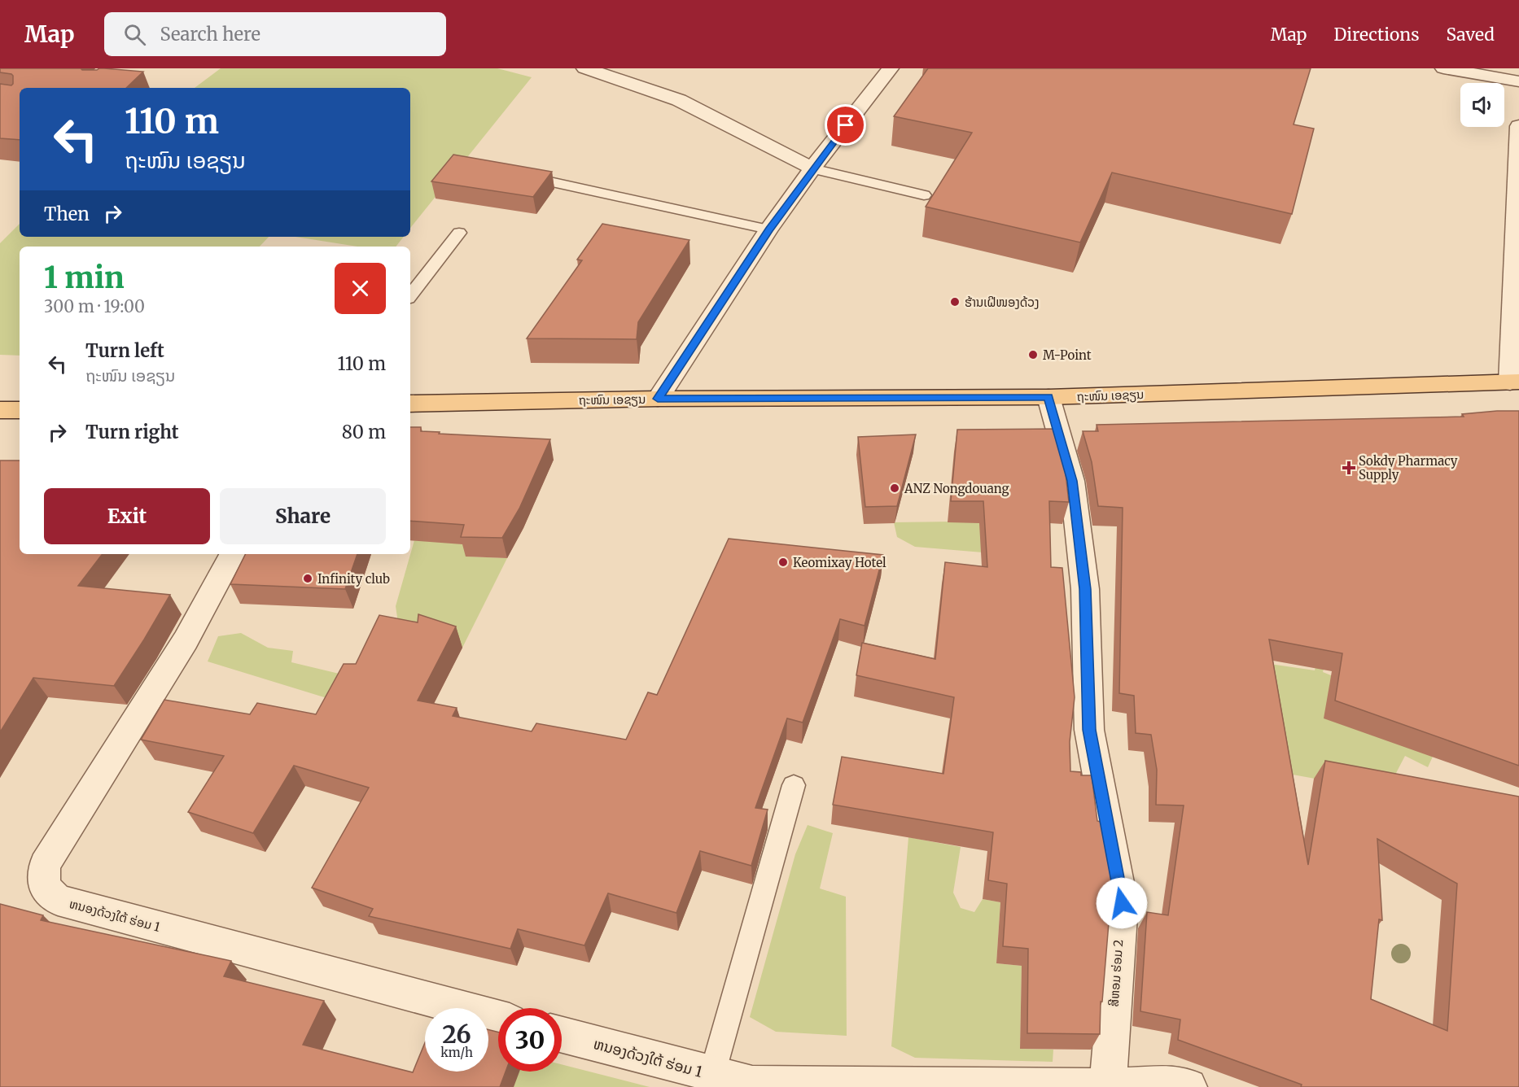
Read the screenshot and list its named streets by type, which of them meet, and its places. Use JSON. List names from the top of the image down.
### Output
{
  "streets": {
    "main road": ["ຖະໜົນ ເອຊຽນ"],
    "street": ["ຫນອງດ້ວງໃຕ້ ຮ່ອມ 1", "ສີຫອມ ຮ່ອມ 2"]
  },
  "crossings": [
    ["ຖະໜົນ ເອຊຽນ", "ສີຫອມ ຮ່ອມ 2"]
  ],
  "places": {
    "other": [
      "ຮ້ານເຝີໜອງດ້ວງ",
      "M-Point",
      "ANZ Nongdouang",
      "Keomixay Hotel",
      "Infinity club"
    ],
    "health": ["Sokdy Pharmacy Supply"]
  },
  "page": {
    "header": "Map",
    "search": "Search here",
    "nav": ["Map", "Directions", "Saved"],
    "turn": ["110 m", "ຖະໜົນ ເອຊຽນ"],
    "then": "Then",
    "heading": ["1 min", "300 m · 19:00"],
    "list": [
      {
        "name": "Turn left",
        "note": "ຖະໜົນ ເອຊຽນ",
        "value": "110 m"
      },
      {
        "name": "Turn right",
        "value": "80 m"
      }
    ],
    "buttons": ["Exit", "Share"],
    "speed": "26 km/h",
    "limit": "30"
  }
}
